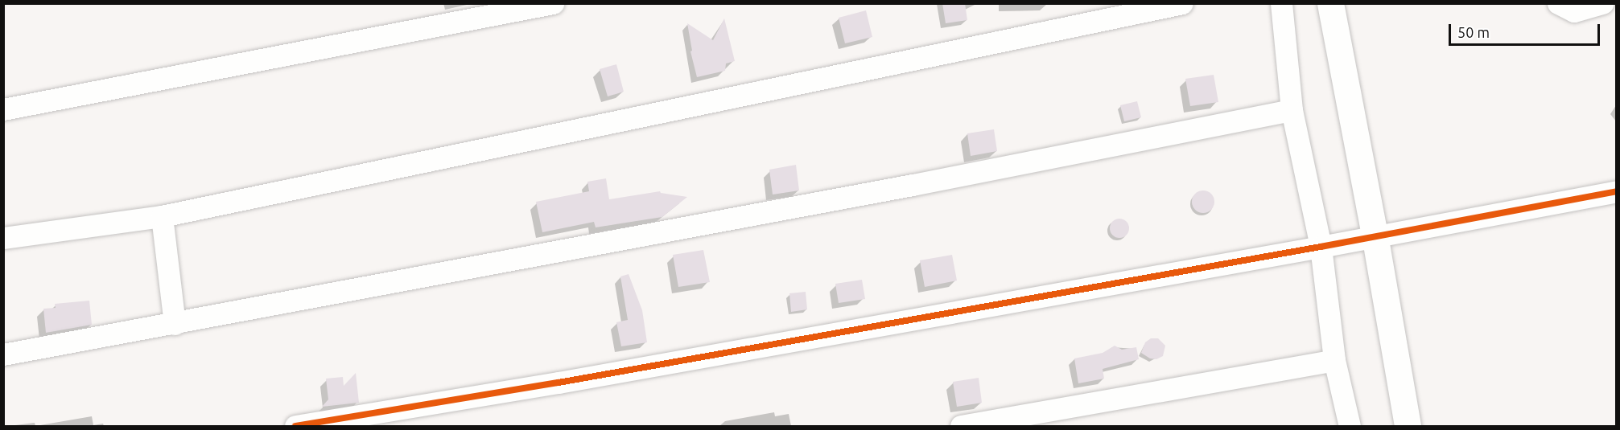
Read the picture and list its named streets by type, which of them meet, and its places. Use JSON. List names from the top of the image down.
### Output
{
  "scale_bar": "50 m"
}
